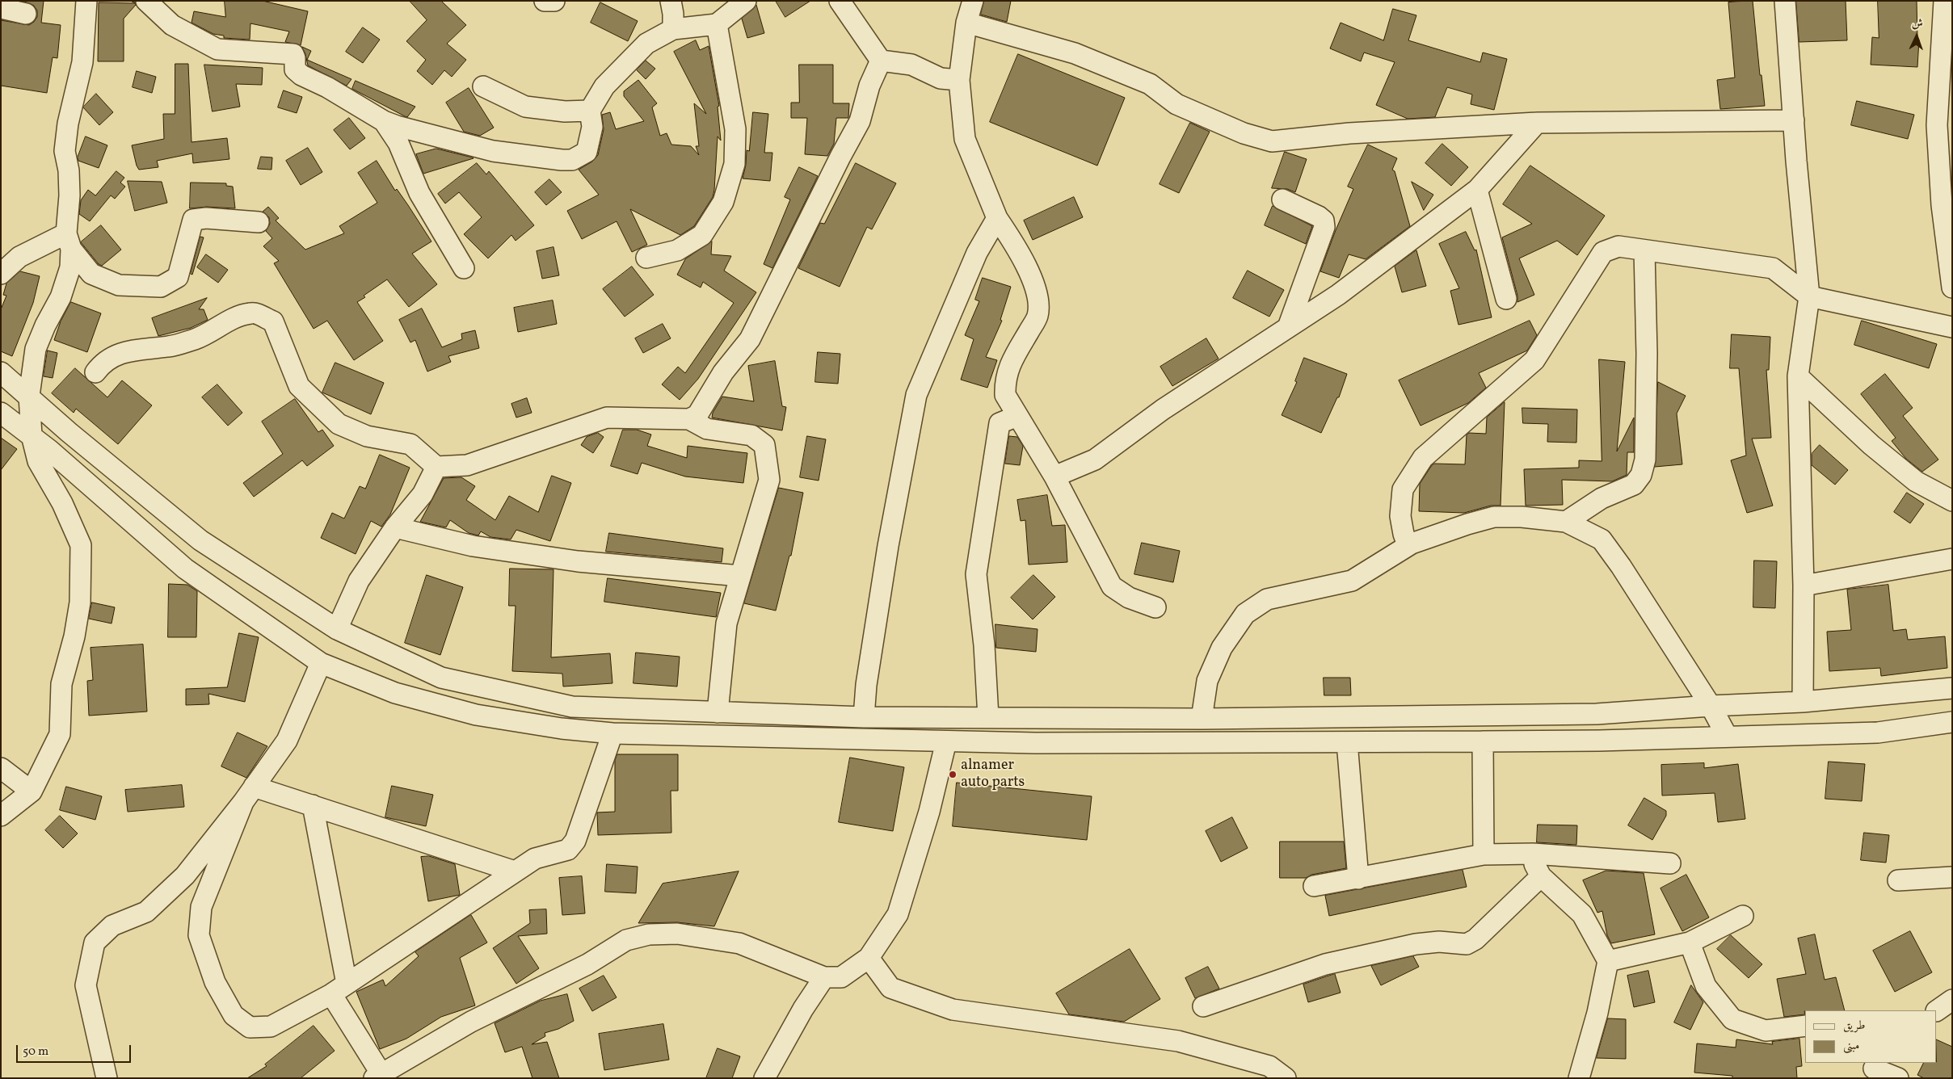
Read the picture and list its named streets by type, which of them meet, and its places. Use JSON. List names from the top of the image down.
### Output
{
  "places": ["alnamer auto parts"],
  "legend": ["طريق", "مبنى"],
  "scale_bar": "50 m",
  "north": "top"
}
